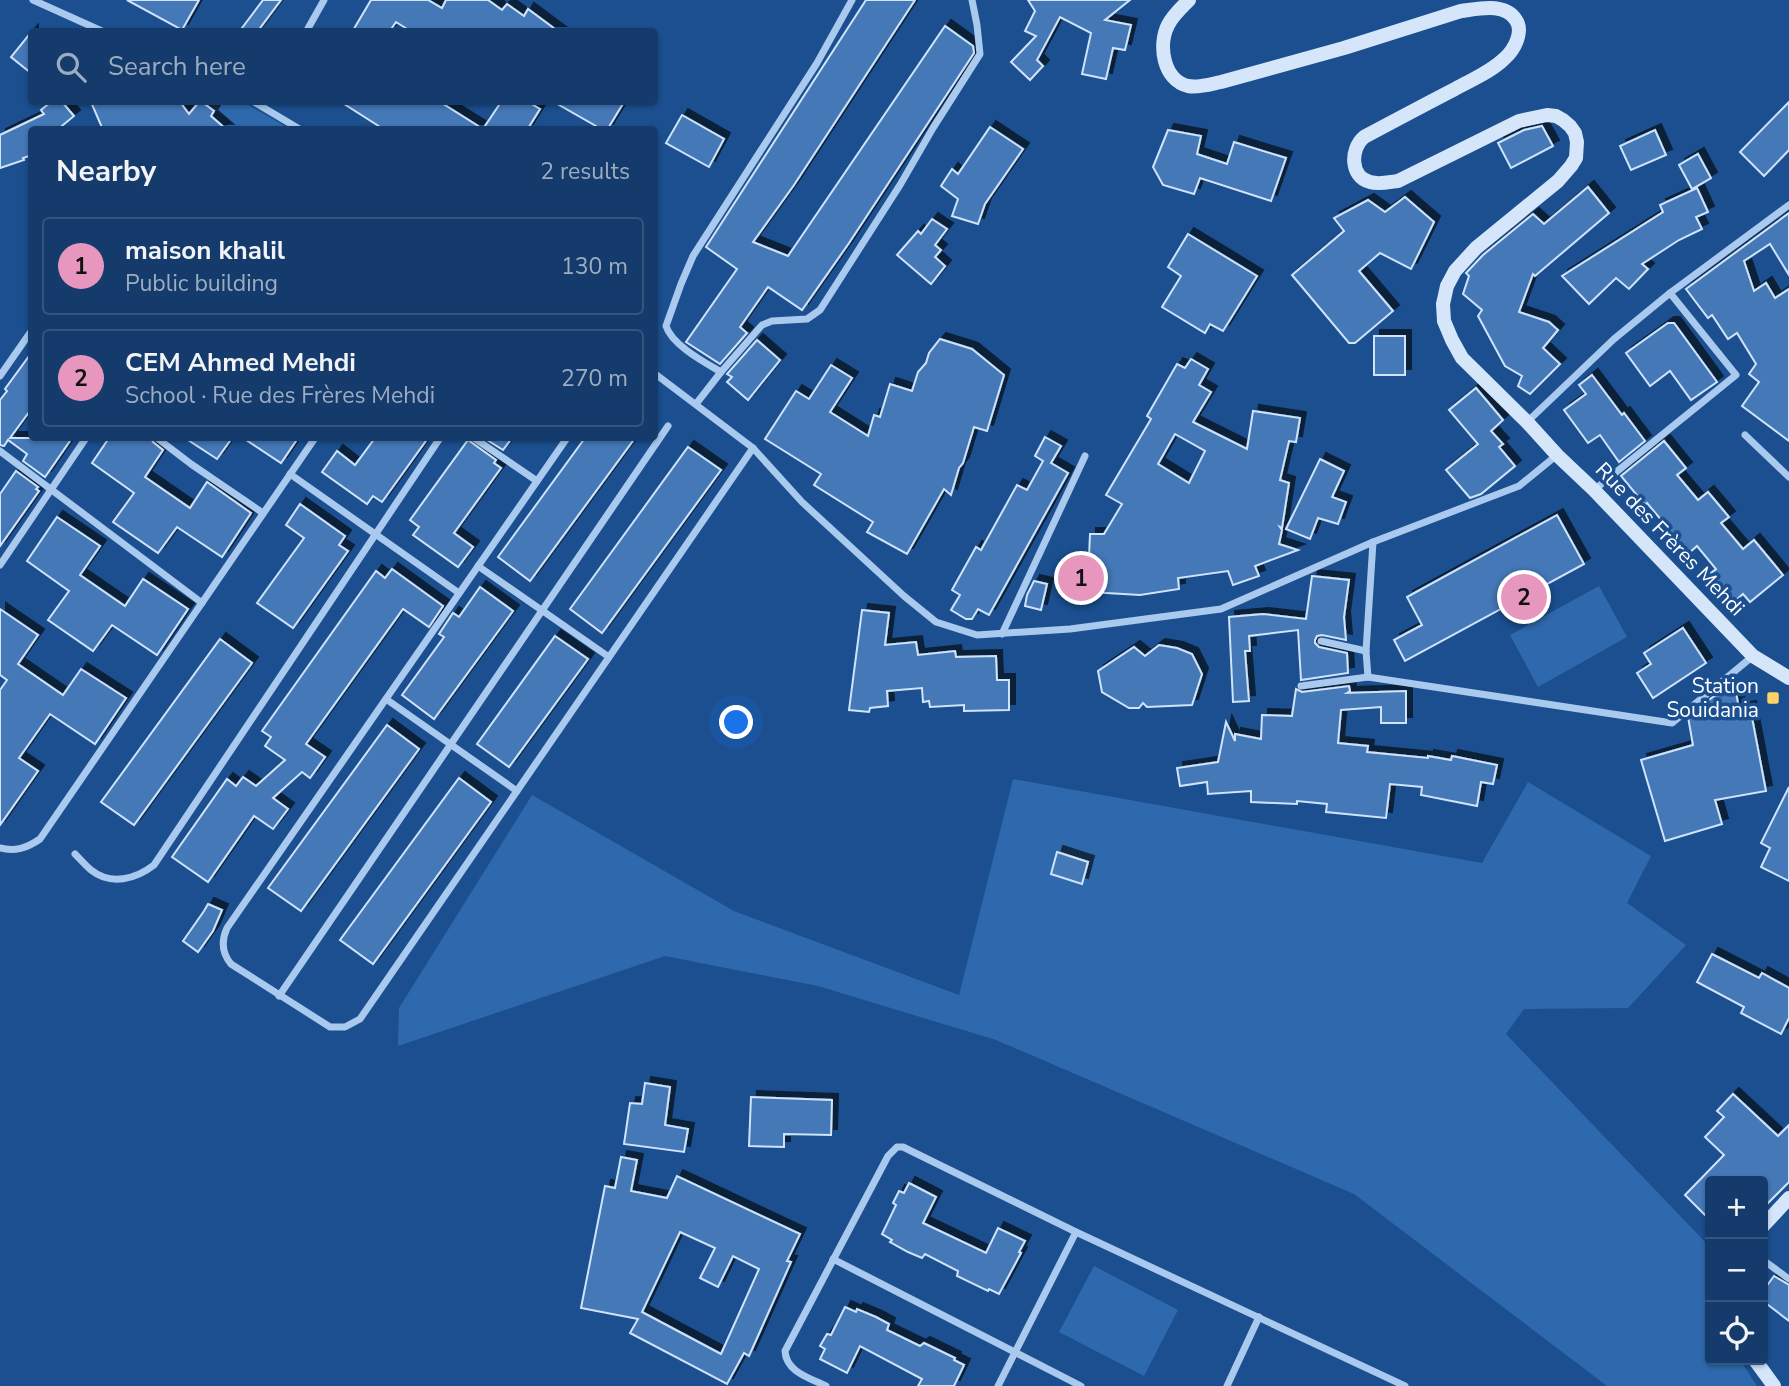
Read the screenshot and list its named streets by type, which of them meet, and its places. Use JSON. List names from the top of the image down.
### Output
{
  "streets": {
    "main road": ["Rue des Frères Mehdi"]
  },
  "places": {
    "transit": ["Station Souidania"]
  },
  "page": {
    "search": "Search here",
    "heading": ["Nearby", "2 results"],
    "list": [
      {
        "mark": "1",
        "name": "maison khalil",
        "note": "Public building",
        "value": "130 m"
      },
      {
        "mark": "2",
        "name": "CEM Ahmed Mehdi",
        "note": "School · Rue des Frères Mehdi",
        "value": "270 m"
      }
    ],
    "pins": ["1", "2"],
    "map_buttons": ["+", "−"]
  }
}
